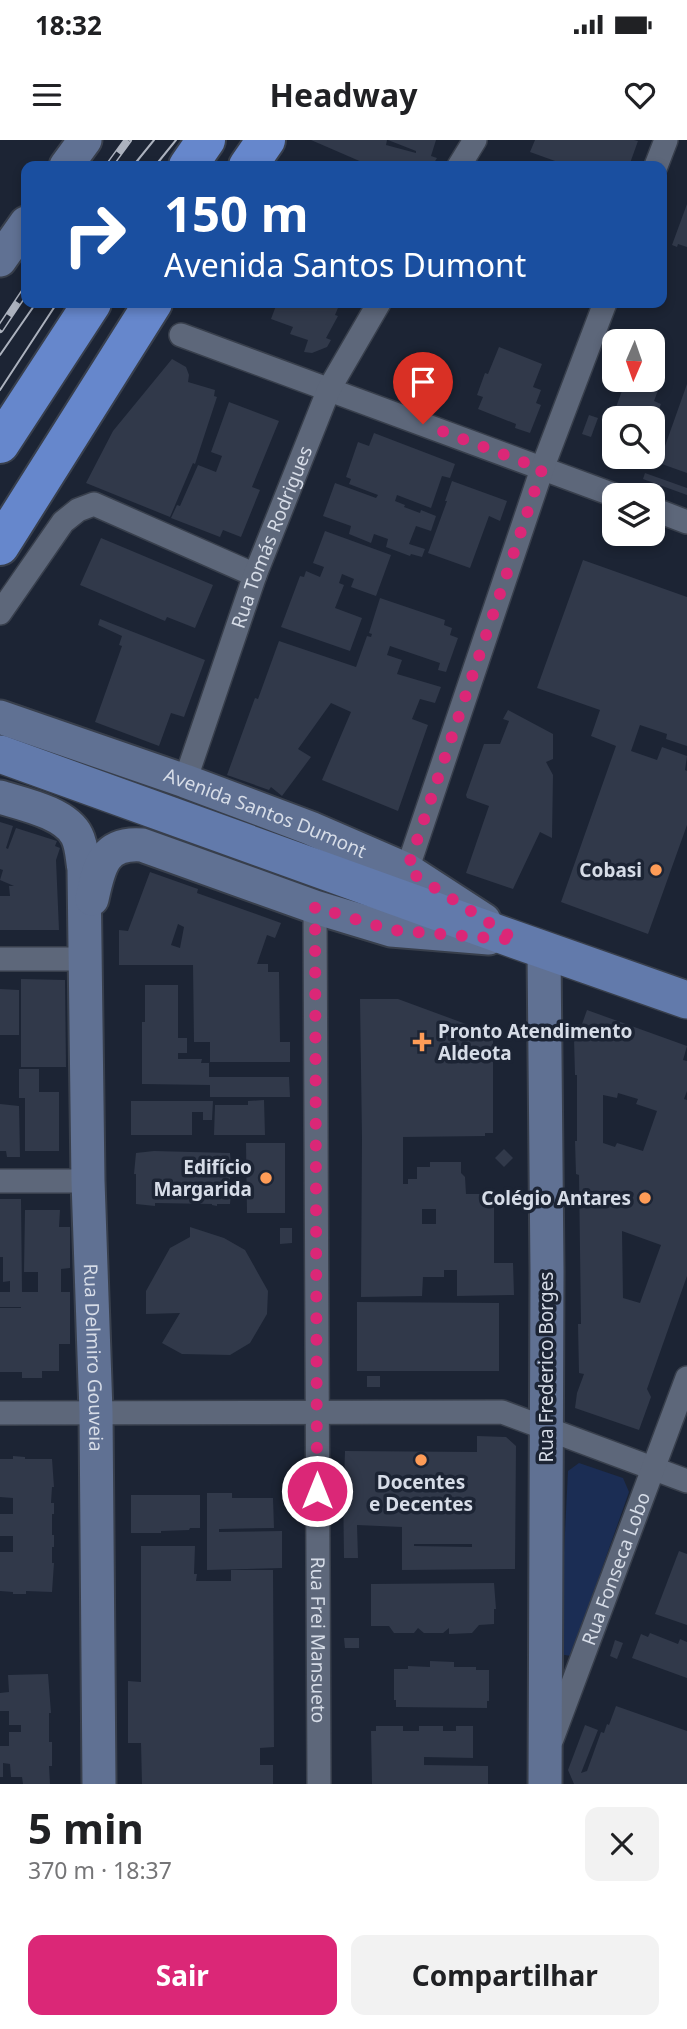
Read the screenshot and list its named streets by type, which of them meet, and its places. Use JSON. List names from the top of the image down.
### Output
{
  "streets": {
    "main road": ["Avenida Santos Dumont"],
    "street": [
      "Rua Tomás Rodrigues",
      "Rua Delmiro Gouveia",
      "Rua Frederico Borges",
      "Rua Fonseca Lobo",
      "Rua Frei Mansueto"
    ]
  },
  "crossings": [
    ["Rua Tomás Rodrigues", "Avenida Santos Dumont"],
    ["Avenida Santos Dumont", "Rua Delmiro Gouveia"],
    ["Avenida Santos Dumont", "Rua Frederico Borges"],
    ["Avenida Santos Dumont", "Rua Frei Mansueto"],
    ["Rua Frederico Borges", "Rua Fonseca Lobo"]
  ],
  "places": {
    "other": [
      "Cobasi",
      "Edifício Margarida",
      "Colégio Antares",
      "Docentes e Decentes"
    ],
    "health": ["Pronto Atendimento Aldeota"]
  },
  "north": "bottom",
  "page": {
    "status": "18:32",
    "header": "Headway",
    "turn": ["150 m", "Avenida Santos Dumont"],
    "heading": ["5 min", "370 m · 18:37"],
    "buttons": ["Sair", "Compartilhar"]
  }
}
